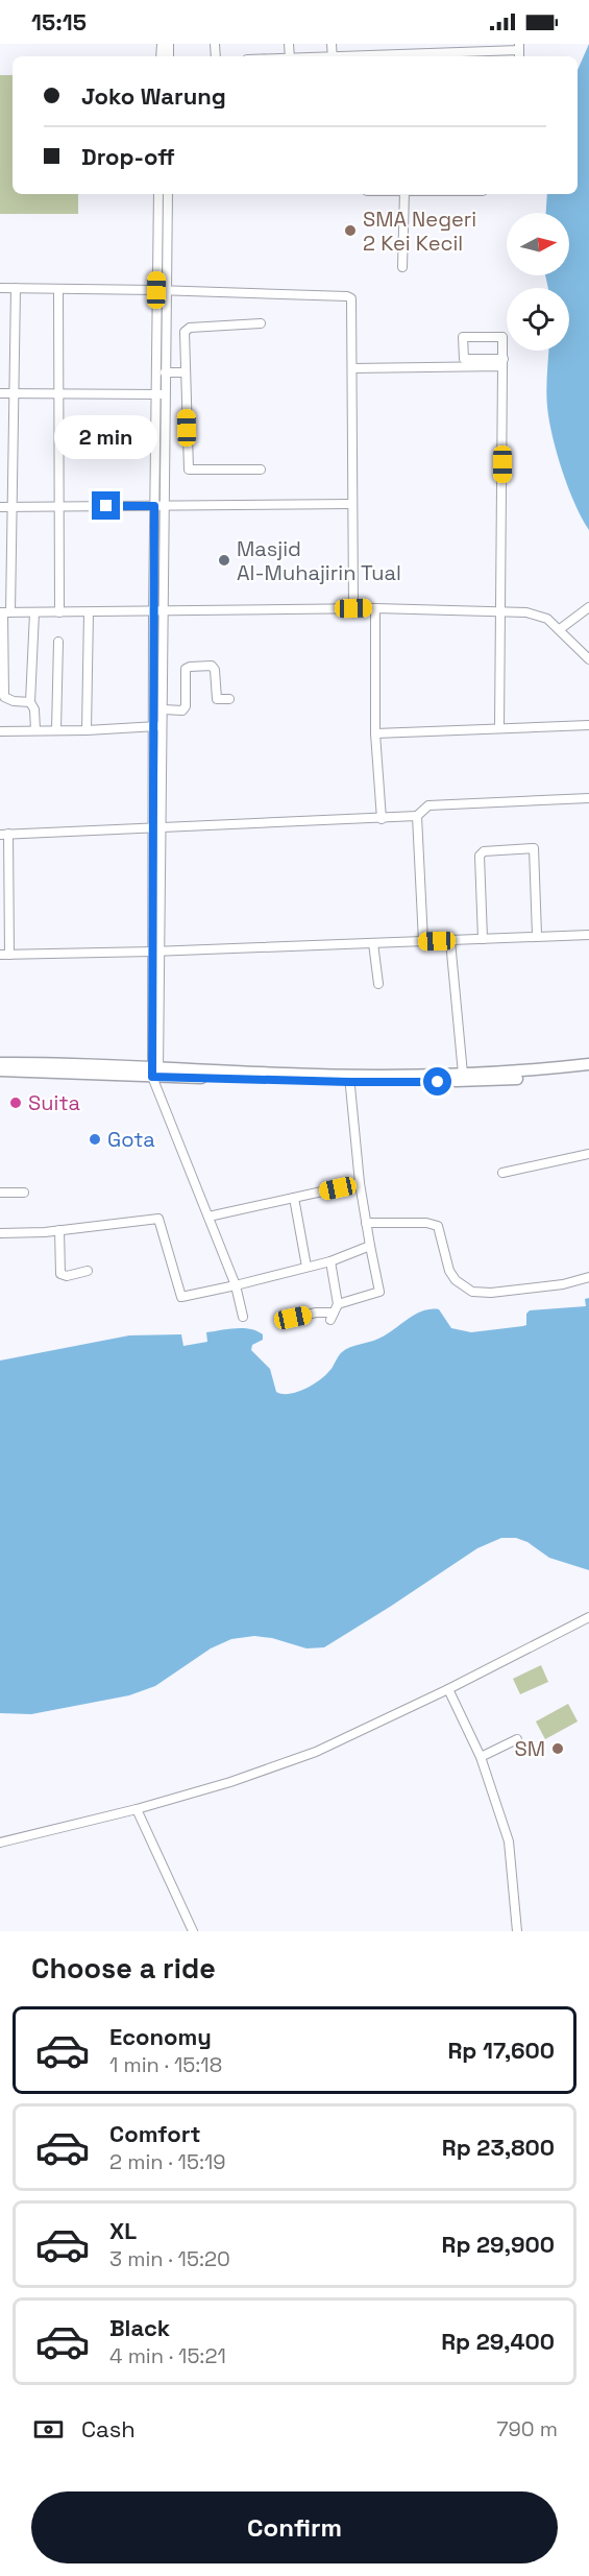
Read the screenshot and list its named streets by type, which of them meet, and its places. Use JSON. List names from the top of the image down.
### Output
{
  "places": [
    "SMA Negeri 2 Kei Kecil",
    "Masjid Al-Muhajirin Tual",
    "Suita",
    "Gota",
    "SM"
  ],
  "north": "right",
  "page": {
    "status": "15:15",
    "banner": ["Joko Warung", "Drop-off"],
    "bubble": "2 min",
    "heading": "Choose a ride",
    "list": [
      {
        "name": "Economy",
        "note": "1 min · 15:18",
        "value": "Rp 17,600"
      },
      {
        "name": "Comfort",
        "note": "2 min · 15:19",
        "value": "Rp 23,800"
      },
      {
        "name": "XL",
        "note": "3 min · 15:20",
        "value": "Rp 29,900"
      },
      {
        "name": "Black",
        "note": "4 min · 15:21",
        "value": "Rp 29,400"
      }
    ],
    "pay": ["Cash", "790 m"],
    "buttons": "Confirm"
  }
}
